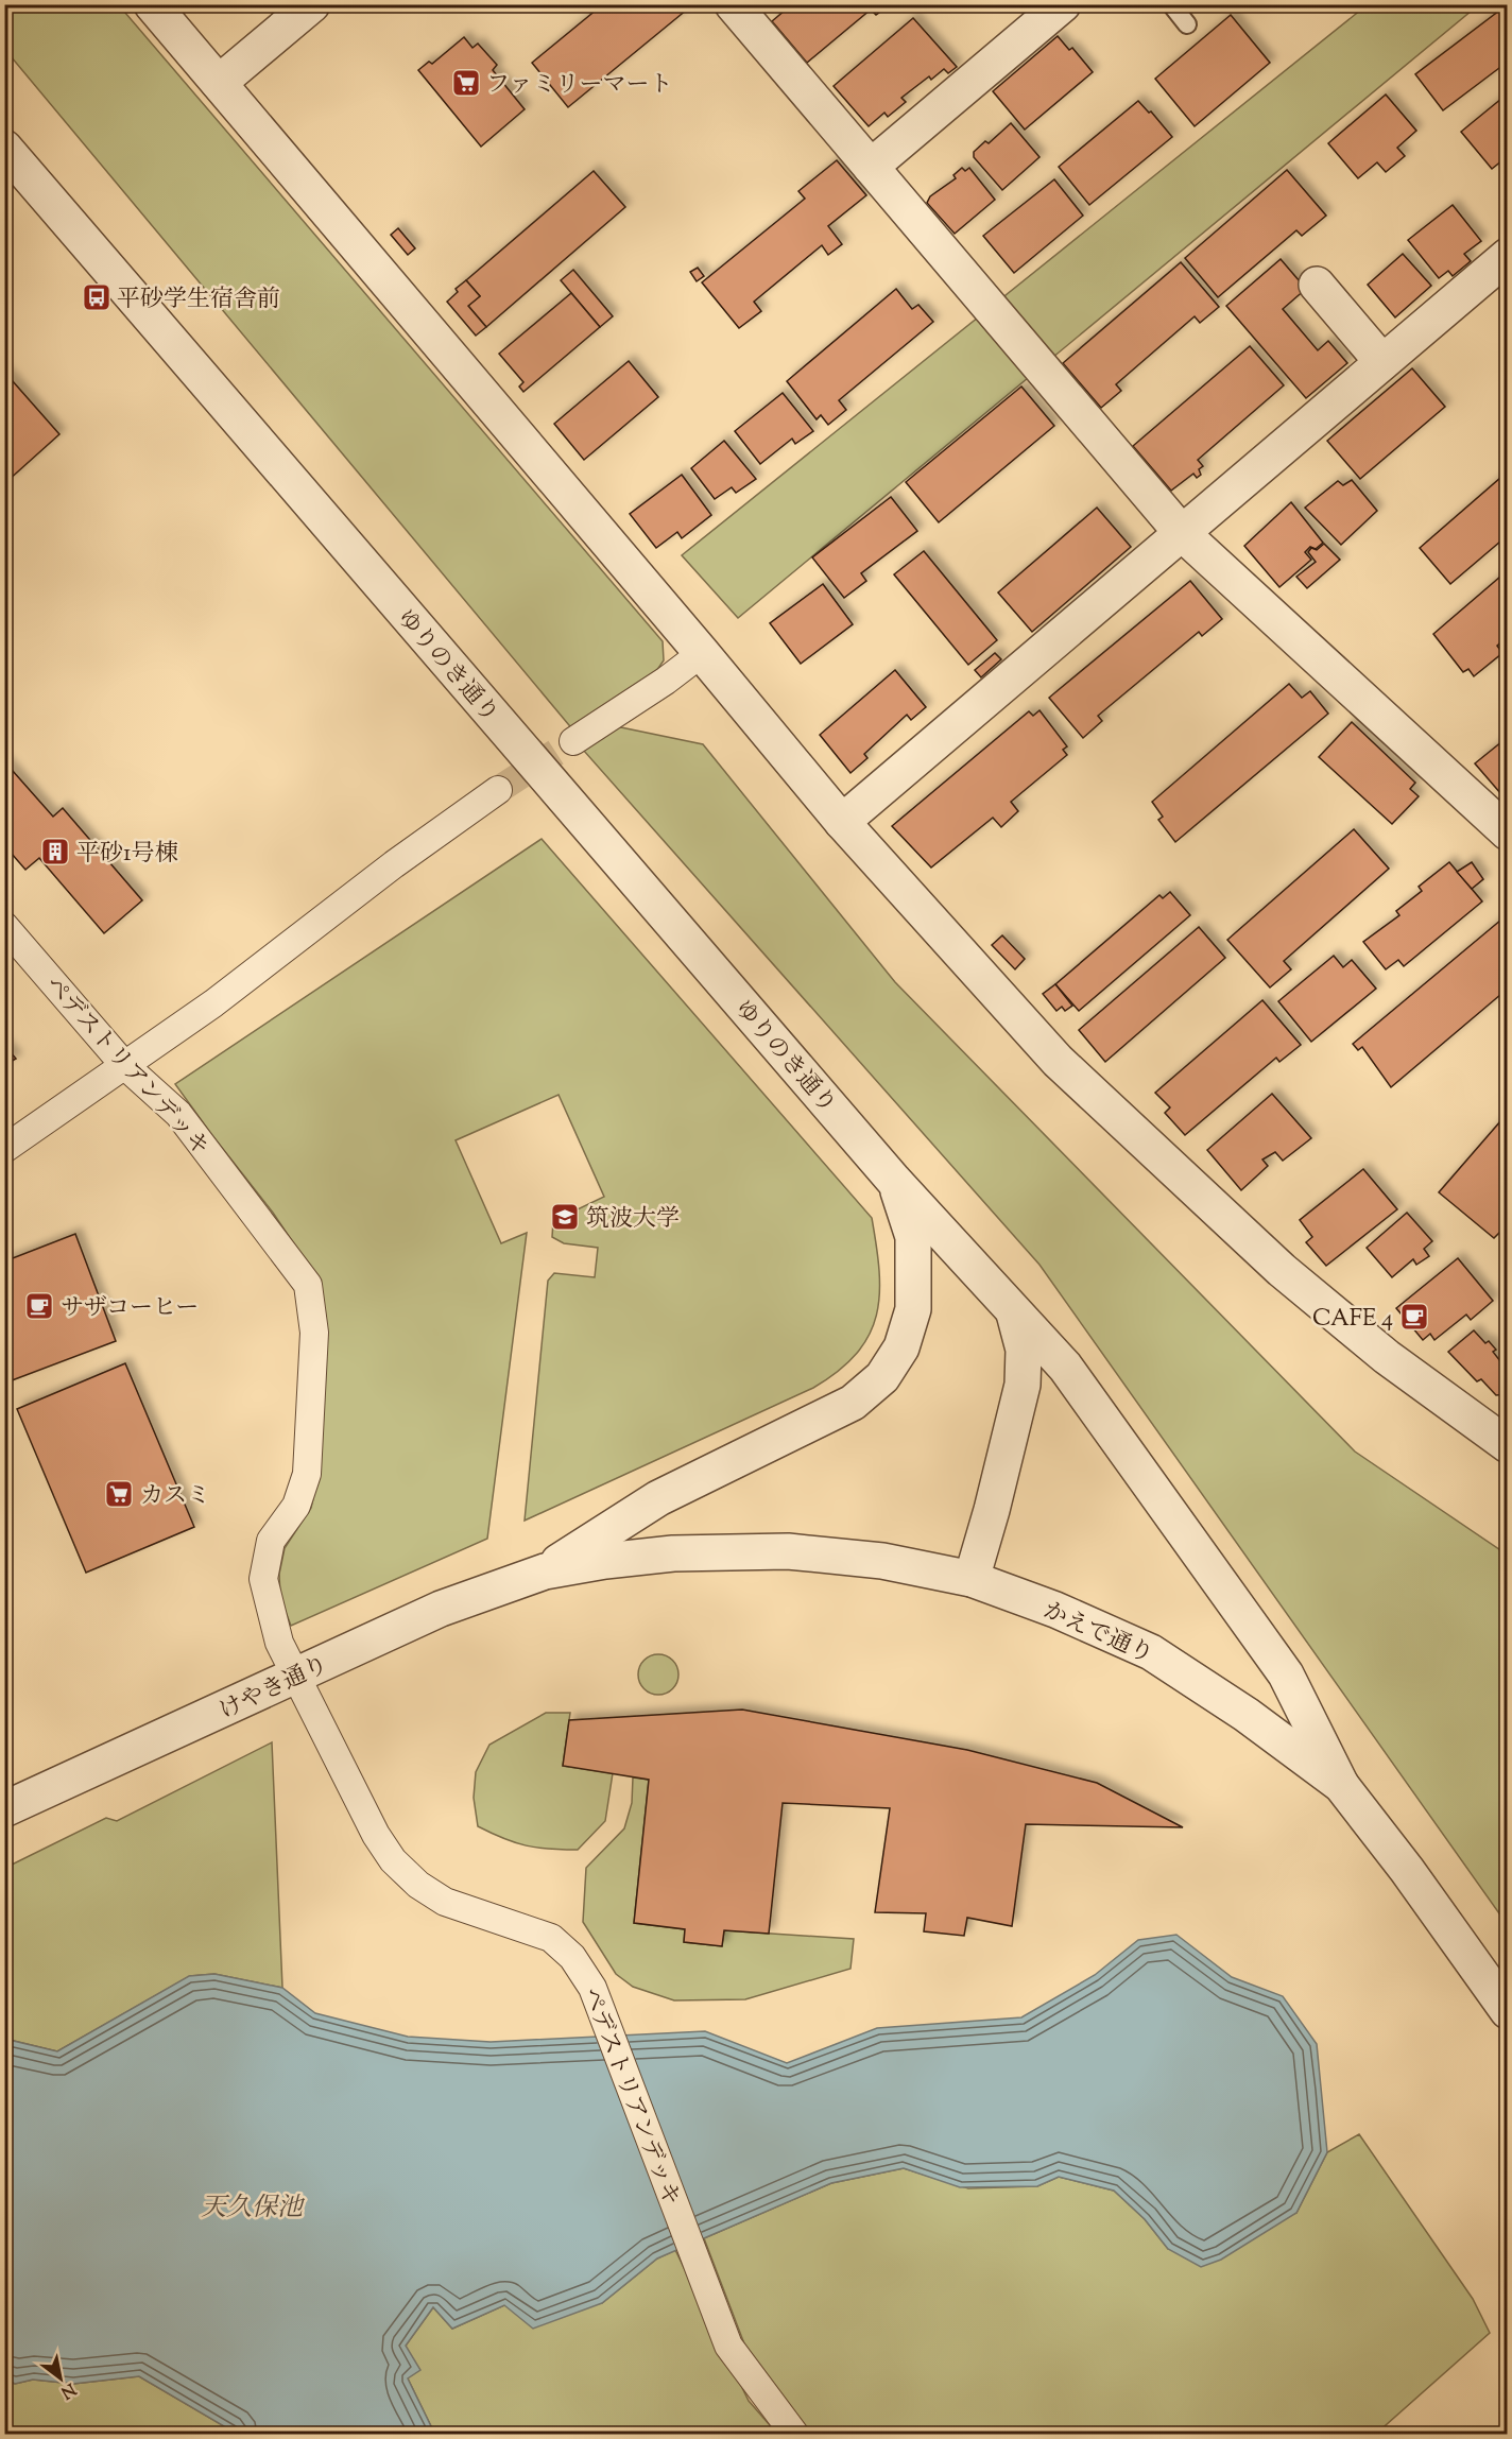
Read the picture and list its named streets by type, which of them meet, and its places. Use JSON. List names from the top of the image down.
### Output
{
  "streets": {
    "street": [
      "ゆりのき通り",
      "ペデストリアンデッキ",
      "かえで通り",
      "けやき通り"
    ]
  },
  "crossings": [
    ["ペデストリアンデッキ", "けやき通り"],
    ["かえで通り", "けやき通り"]
  ],
  "water": ["天久保池"],
  "places": {
    "supermarket": ["ファミリーマート", "カスミ"],
    "bus stop": ["平砂学生宿舎前"],
    "building": ["平砂1号棟"],
    "school or university": ["筑波大学"],
    "cafe": ["サザコーヒー", "CAFE 4"]
  },
  "north": "bottom right"
}
